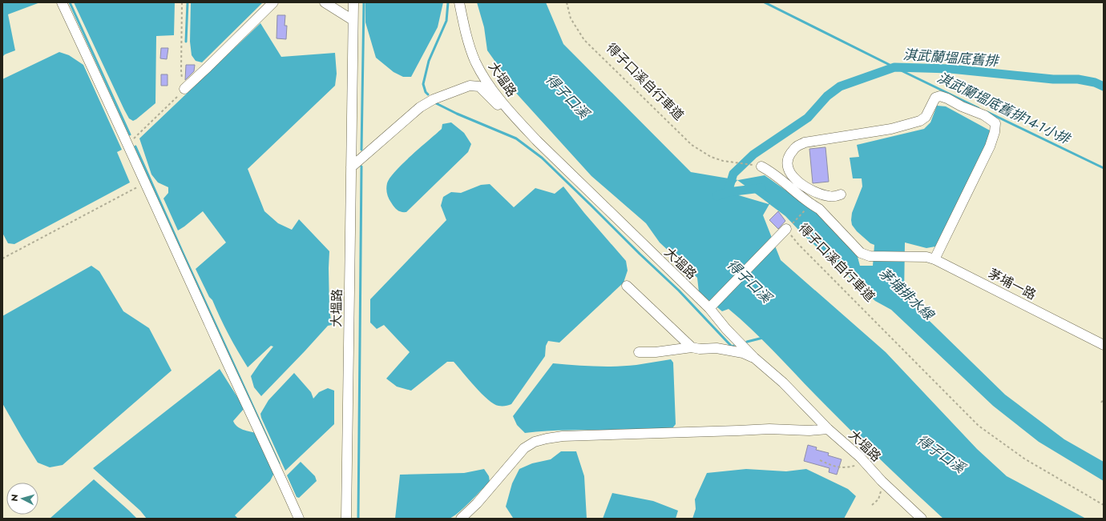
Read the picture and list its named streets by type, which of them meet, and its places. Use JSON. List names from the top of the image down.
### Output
{
  "streets": {
    "street": ["大塭路", "得子口溪自行車道", "茅埔一路"]
  },
  "crossings": [
    ["得子口溪自行車道", "茅埔一路"]
  ],
  "water": [
    "淇武蘭塭底舊排",
    "得子口溪",
    "淇武蘭塭底舊排14-1小排",
    "茅埔排水線"
  ],
  "north": "left"
}
